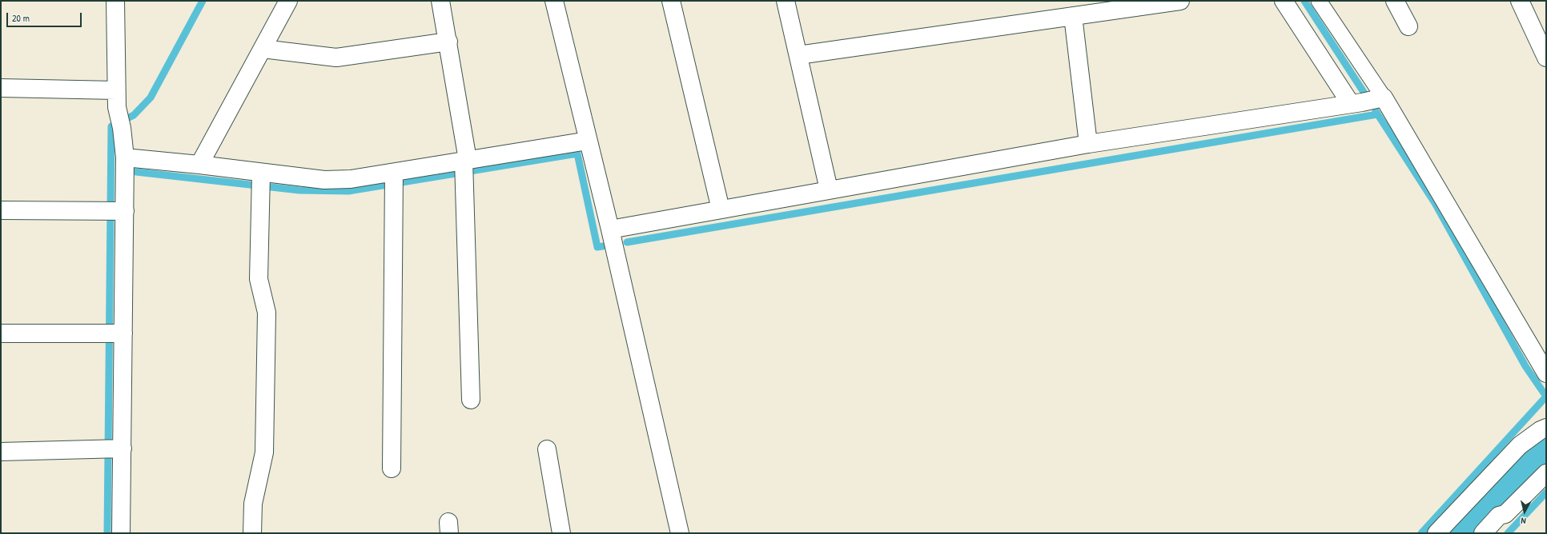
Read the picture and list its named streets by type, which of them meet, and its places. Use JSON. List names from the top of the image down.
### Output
{
  "scale_bar": "20 m",
  "north": "bottom"
}
